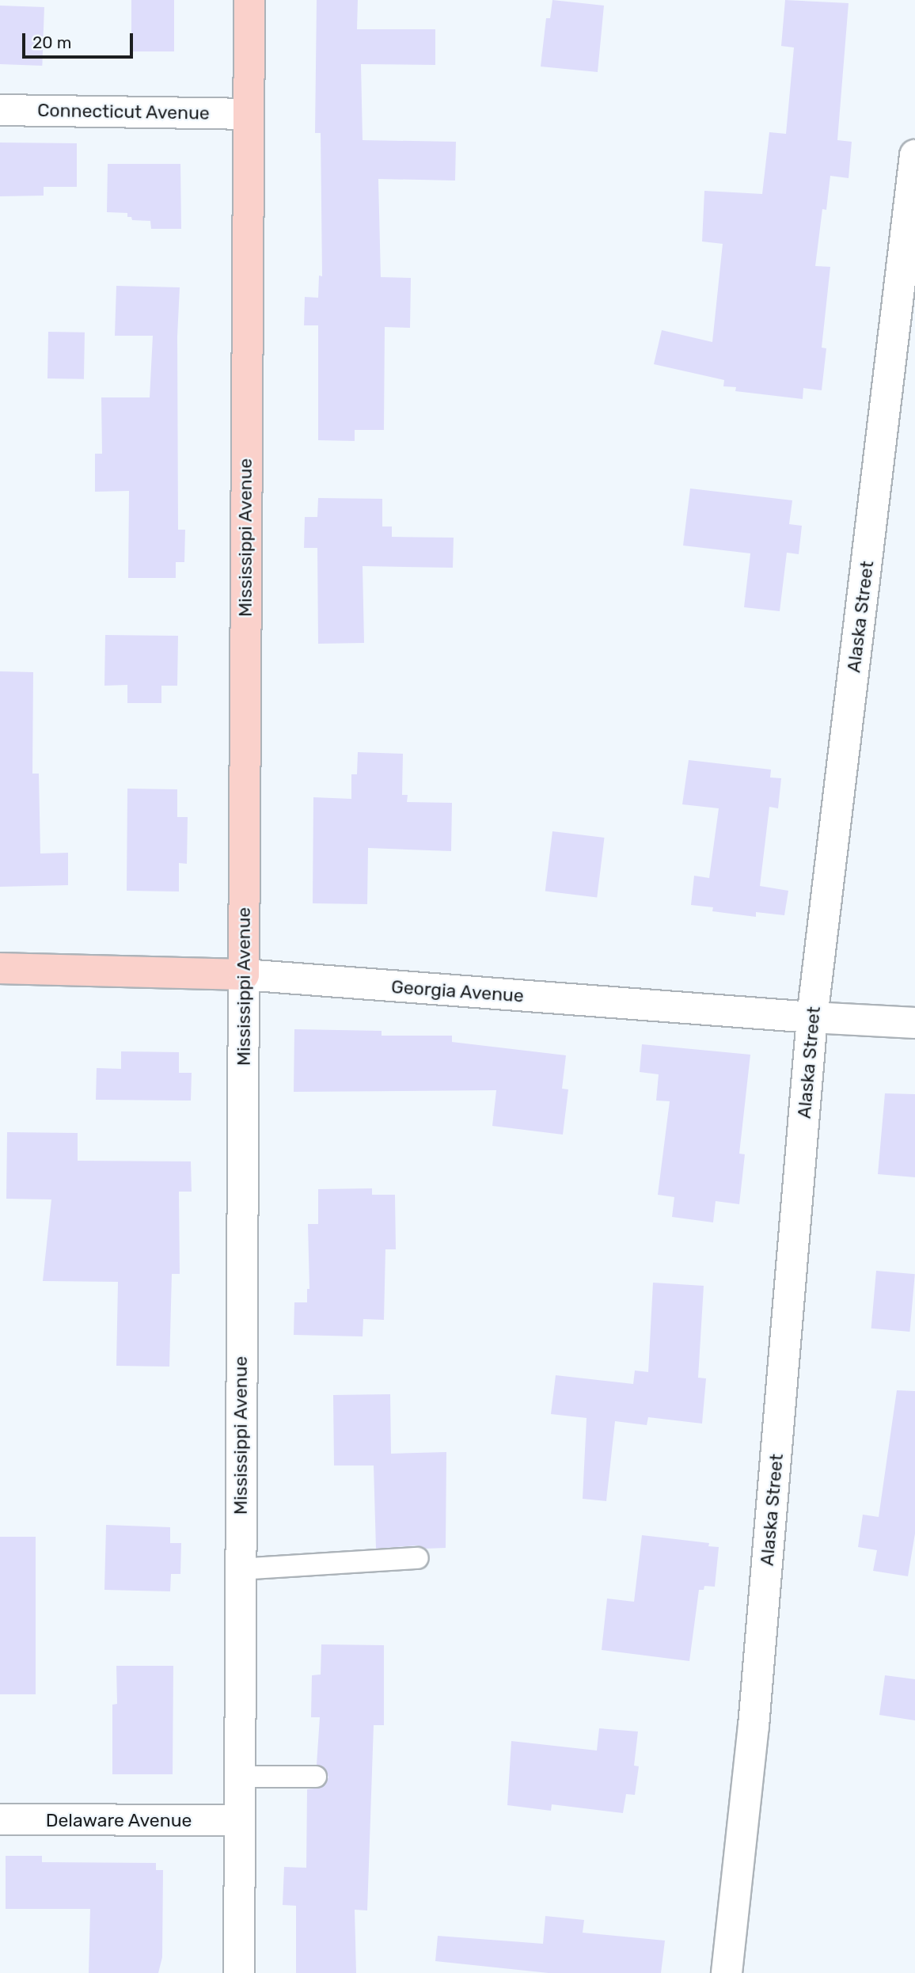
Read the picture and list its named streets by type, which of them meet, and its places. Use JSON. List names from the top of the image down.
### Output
{
  "streets": {
    "street": [
      "Connecticut Avenue",
      "Mississippi Avenue",
      "Alaska Street",
      "Georgia Avenue",
      "Delaware Avenue"
    ]
  },
  "crossings": [
    ["Connecticut Avenue", "Mississippi Avenue"],
    ["Mississippi Avenue", "Georgia Avenue"],
    ["Mississippi Avenue", "Delaware Avenue"],
    ["Alaska Street", "Georgia Avenue"]
  ],
  "scale_bar": "20 m"
}
